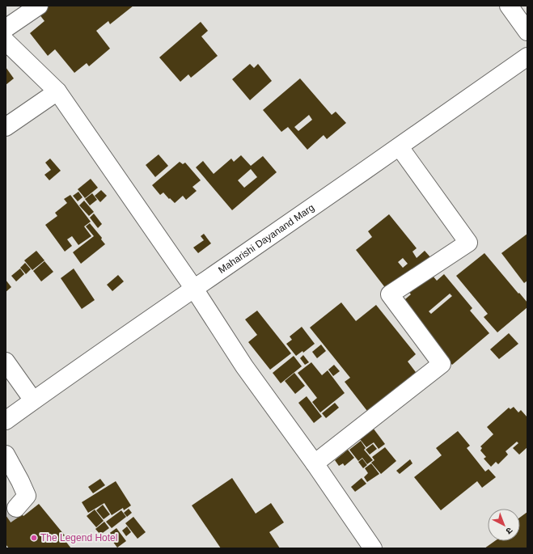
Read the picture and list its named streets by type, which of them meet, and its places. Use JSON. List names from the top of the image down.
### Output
{
  "streets": {
    "street": ["Maharishi Dayanand Marg"]
  },
  "places": ["The Legend Hotel"],
  "north": "bottom right"
}
